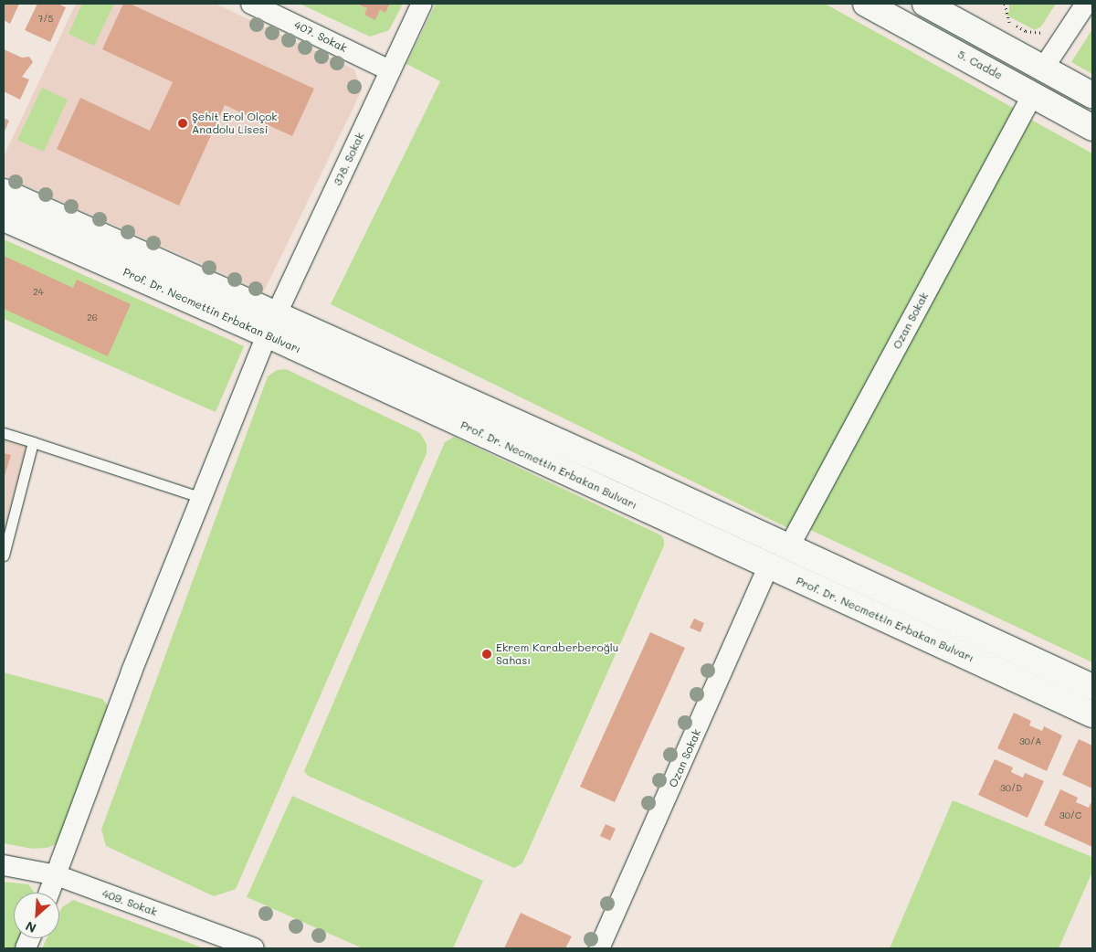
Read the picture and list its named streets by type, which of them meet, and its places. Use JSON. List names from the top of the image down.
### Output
{
  "streets": {
    "main road": ["5. Cadde", "Prof. Dr. Necmettin Erbakan Bulvarı"],
    "street": [
      "407. Sokak",
      "378. Sokak",
      "Ozan Sokak",
      "409. Sokak"
    ]
  },
  "crossings": [
    ["407. Sokak", "378. Sokak"],
    ["5. Cadde", "Ozan Sokak"],
    ["378. Sokak", "Prof. Dr. Necmettin Erbakan Bulvarı"],
    ["378. Sokak", "409. Sokak"],
    ["Prof. Dr. Necmettin Erbakan Bulvarı", "Ozan Sokak"]
  ],
  "places": ["Şehit Erol Olçok Anadolu Lisesi", "Ekrem Karaberberoğlu Sahası"],
  "house_numbers": [
    "7/5",
    "24",
    "26",
    "30/A",
    "30/D",
    "30/C"
  ],
  "north": "bottom left"
}
